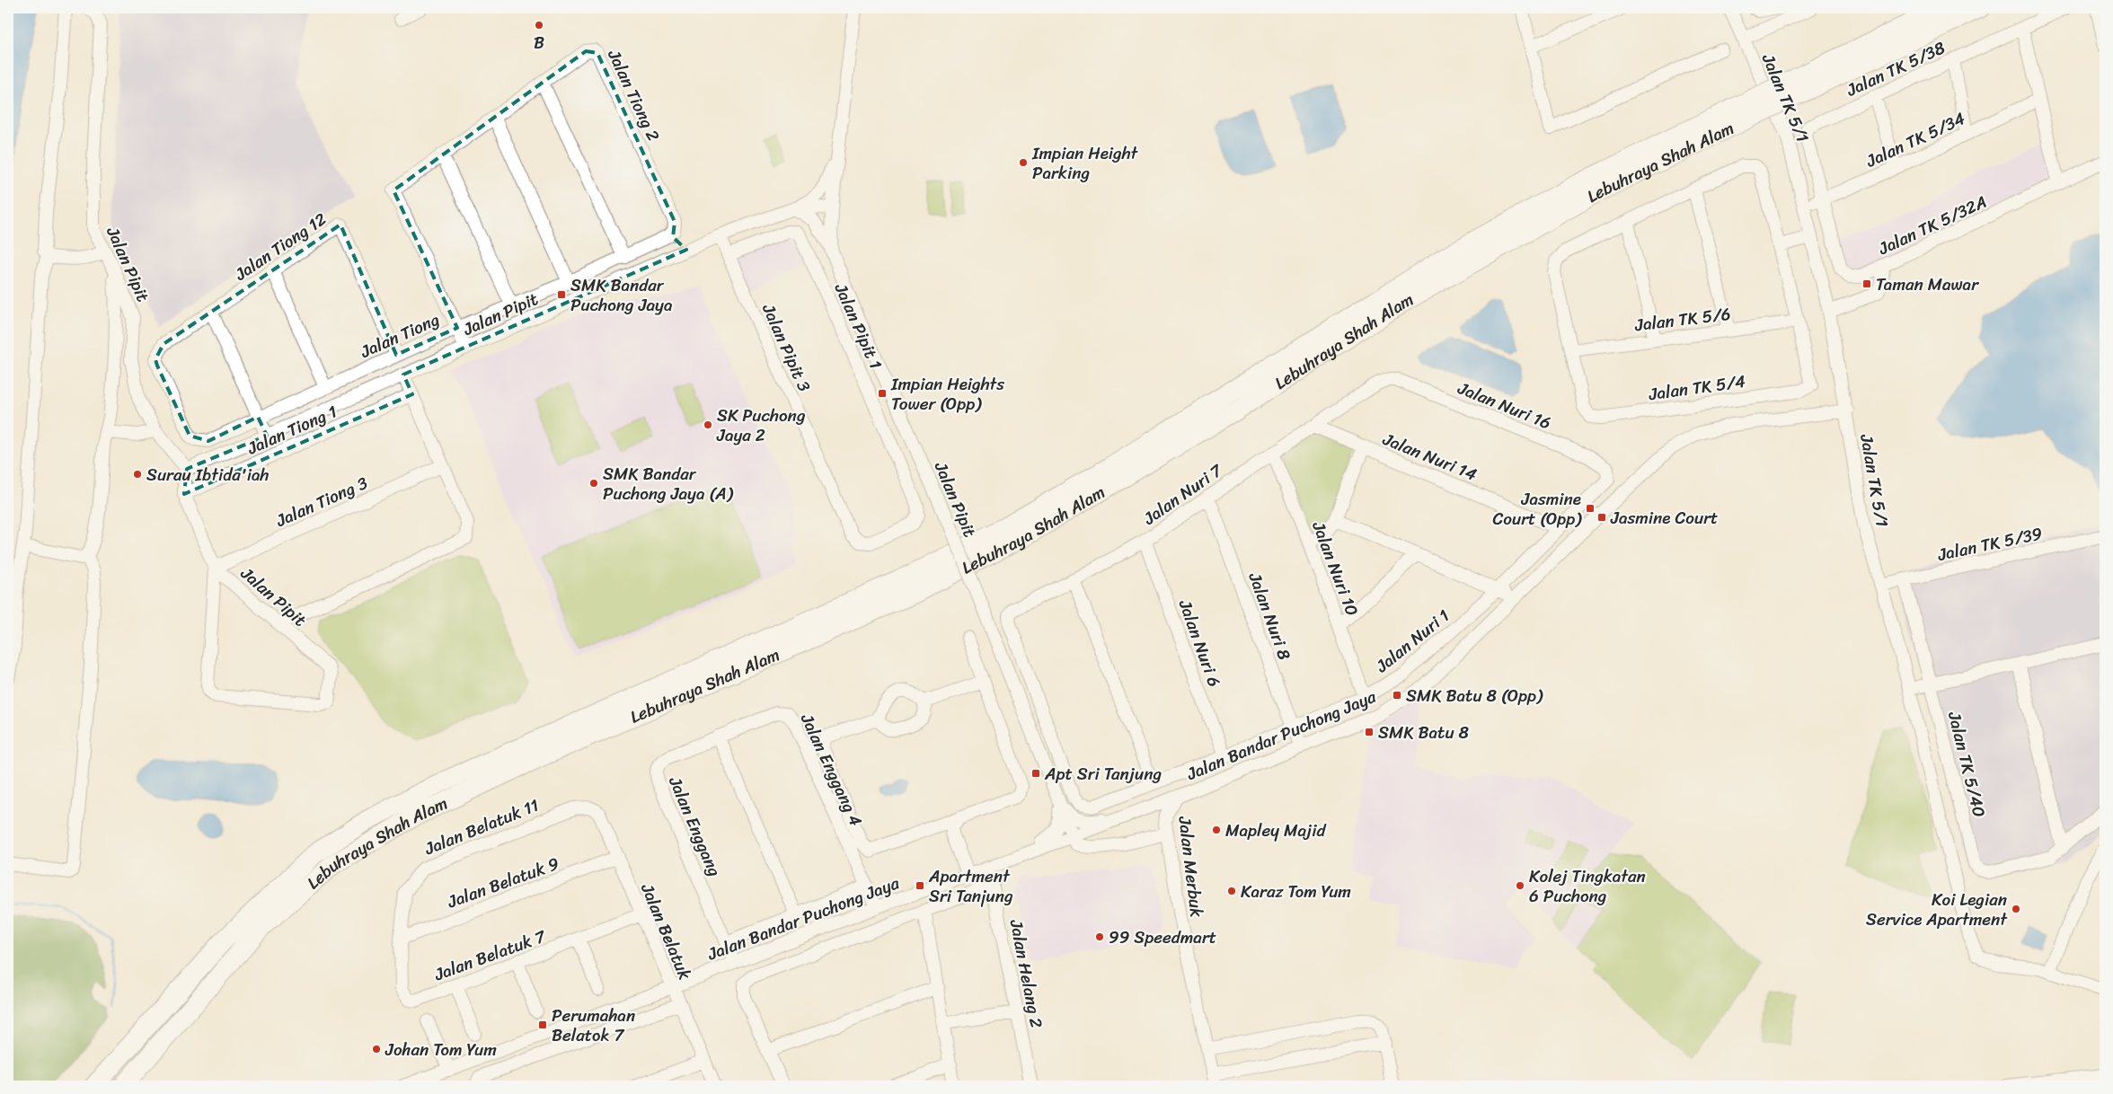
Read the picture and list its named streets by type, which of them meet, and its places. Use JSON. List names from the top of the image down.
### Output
{
  "streets": {
    "highway": ["Lebuhraya Shah Alam"],
    "street": [
      "Jalan TK 5/38",
      "Jalan Tiong 2",
      "Jalan TK 5/1",
      "Jalan TK 5/34",
      "Jalan TK 5/32A",
      "Jalan Tiong 12",
      "Jalan Pipit",
      "Jalan TK 5/6",
      "Jalan Pipit 1",
      "Jalan Tiong",
      "Jalan Pipit 3",
      "Jalan TK 5/4",
      "Jalan Nuri 16",
      "Jalan Tiong 1",
      "Jalan Nuri 14",
      "Jalan Nuri 7",
      "Jalan Tiong 3",
      "Jalan TK 5/39",
      "Jalan Nuri 10",
      "Jalan Nuri 8",
      "Jalan Nuri 1",
      "Jalan Nuri 6",
      "Jalan Bandar Puchong Jaya",
      "Jalan TK 5/40",
      "Jalan Enggang 4",
      "Jalan Belatuk 11",
      "Jalan Enggang",
      "Jalan Merbuk",
      "Jalan Belatuk 9",
      "Jalan Belatuk",
      "Jalan Belatuk 7",
      "Jalan Helang 2"
    ]
  },
  "crossings": [
    ["Jalan TK 5/38", "Jalan TK 5/34"],
    ["Jalan TK 5/38", "Jalan TK 5/32A"],
    ["Jalan Tiong 2", "Jalan Tiong"],
    ["Jalan TK 5/1", "Jalan TK 5/34"],
    ["Jalan TK 5/1", "Jalan TK 5/39"],
    ["Jalan TK 5/1", "Jalan Bandar Puchong Jaya"],
    ["Jalan TK 5/34", "Jalan TK 5/32A"],
    ["Jalan Tiong 12", "Jalan Tiong"],
    ["Jalan Pipit", "Jalan Pipit 3"],
    ["Jalan Pipit", "Jalan Tiong 1"],
    ["Jalan Pipit", "Jalan Tiong 3"],
    ["Jalan Pipit", "Jalan Bandar Puchong Jaya"],
    ["Jalan Pipit", "Jalan Helang 2"],
    ["Jalan TK 5/6", "Jalan TK 5/4"],
    ["Jalan Pipit 1", "Jalan Pipit 3"],
    ["Jalan Nuri 16", "Jalan Nuri 7"],
    ["Jalan Nuri 16", "Jalan Nuri 1"],
    ["Jalan Nuri 14", "Jalan Nuri 7"],
    ["Jalan Nuri 14", "Jalan Nuri 1"],
    ["Jalan Nuri 7", "Jalan Nuri 10"],
    ["Jalan Nuri 7", "Jalan Nuri 8"],
    ["Jalan Nuri 7", "Jalan Nuri 1"],
    ["Jalan Nuri 7", "Jalan Nuri 6"],
    ["Jalan TK 5/39", "Jalan TK 5/40"],
    ["Jalan Nuri 10", "Jalan Nuri 1"],
    ["Jalan Nuri 8", "Jalan Nuri 1"],
    ["Jalan Nuri 8", "Jalan Bandar Puchong Jaya"],
    ["Jalan Nuri 1", "Jalan Nuri 6"],
    ["Jalan Bandar Puchong Jaya", "Jalan Enggang 4"],
    ["Jalan Bandar Puchong Jaya", "Jalan Enggang"],
    ["Jalan Bandar Puchong Jaya", "Jalan Merbuk"],
    ["Jalan Bandar Puchong Jaya", "Jalan Belatuk"],
    ["Jalan Bandar Puchong Jaya", "Jalan Helang 2"],
    ["Jalan Enggang 4", "Jalan Enggang"],
    ["Jalan Belatuk 11", "Jalan Belatuk 9"],
    ["Jalan Belatuk 11", "Jalan Belatuk"],
    ["Jalan Belatuk 11", "Jalan Belatuk 7"],
    ["Jalan Belatuk 9", "Jalan Belatuk"],
    ["Jalan Belatuk 9", "Jalan Belatuk 7"],
    ["Jalan Belatuk", "Jalan Belatuk 7"]
  ],
  "places": {
    "other": [
      "B",
      "Impian Height Parking",
      "SK Puchong Jaya 2",
      "Surau Ibtida'iah",
      "SMK Bandar Puchong Jaya (A)",
      "Mapley Majid",
      "Kolej Tingkatan 6 Puchong",
      "Karaz Tom Yum",
      "Koi Legian Service Apartment",
      "99 Speedmart",
      "Johan Tom Yum"
    ],
    "transit": [
      "Taman Mawar",
      "SMK Bandar Puchong Jaya",
      "Impian Heights Tower (Opp)",
      "Jasmine Court (Opp)",
      "Jasmine Court",
      "SMK Batu 8 (Opp)",
      "SMK Batu 8",
      "Apt Sri Tanjung",
      "Apartment Sri Tanjung",
      "Perumahan Belatok 7"
    ]
  }
}
